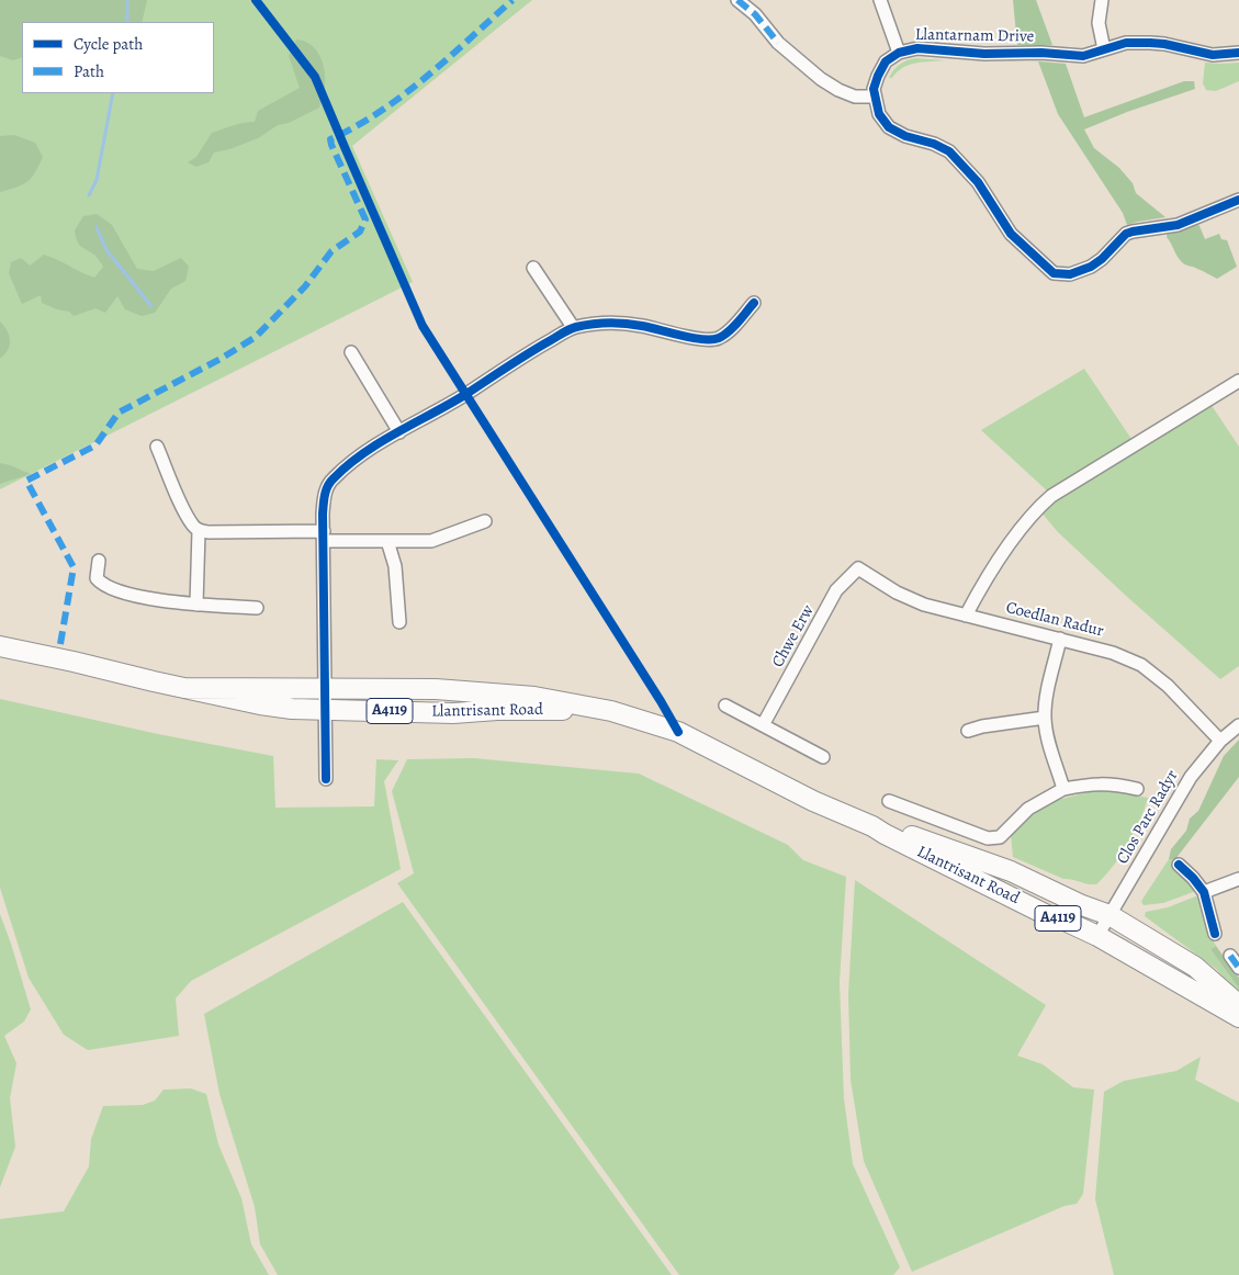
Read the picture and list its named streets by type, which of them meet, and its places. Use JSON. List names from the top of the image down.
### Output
{
  "streets": {
    "main road": ["A4119", "Llantrisant Road"],
    "street": [
      "Llantarnam Drive",
      "Coedlan Radur",
      "Chwe Erw",
      "Clos Parc Radyr"
    ]
  },
  "crossings": [
    ["Coedlan Radur", "Chwe Erw"],
    ["Coedlan Radur", "Clos Parc Radyr"],
    ["Llantrisant Road", "Clos Parc Radyr"]
  ],
  "legend": ["Cycle path", "Path"]
}
